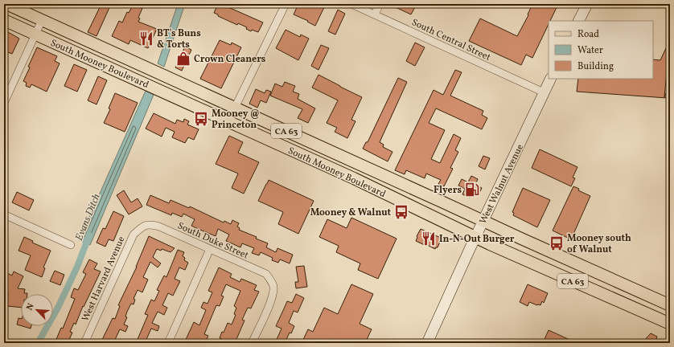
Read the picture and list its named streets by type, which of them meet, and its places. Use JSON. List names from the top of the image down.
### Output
{
  "streets": {
    "main road": ["South Mooney Boulevard", "CA 63", "West Walnut Avenue"],
    "street": ["South Central Street", "South Duke Street", "West Harvard Avenue"]
  },
  "crossings": [
    ["South Central Street", "West Walnut Avenue"],
    ["South Mooney Boulevard", "West Walnut Avenue"],
    ["South Duke Street", "West Harvard Avenue"]
  ],
  "water": ["Evans Ditch"],
  "places": {
    "restaurant": ["BT's Buns & Torts", "In-N-Out Burger"],
    "shop": ["Crown Cleaners"],
    "bus stop": ["Mooney @ Princeton", "Mooney & Walnut", "Mooney south of Walnut"],
    "fuel station": ["Flyers"]
  },
  "legend": ["Road", "Water", "Building"],
  "north": "top left"
}
